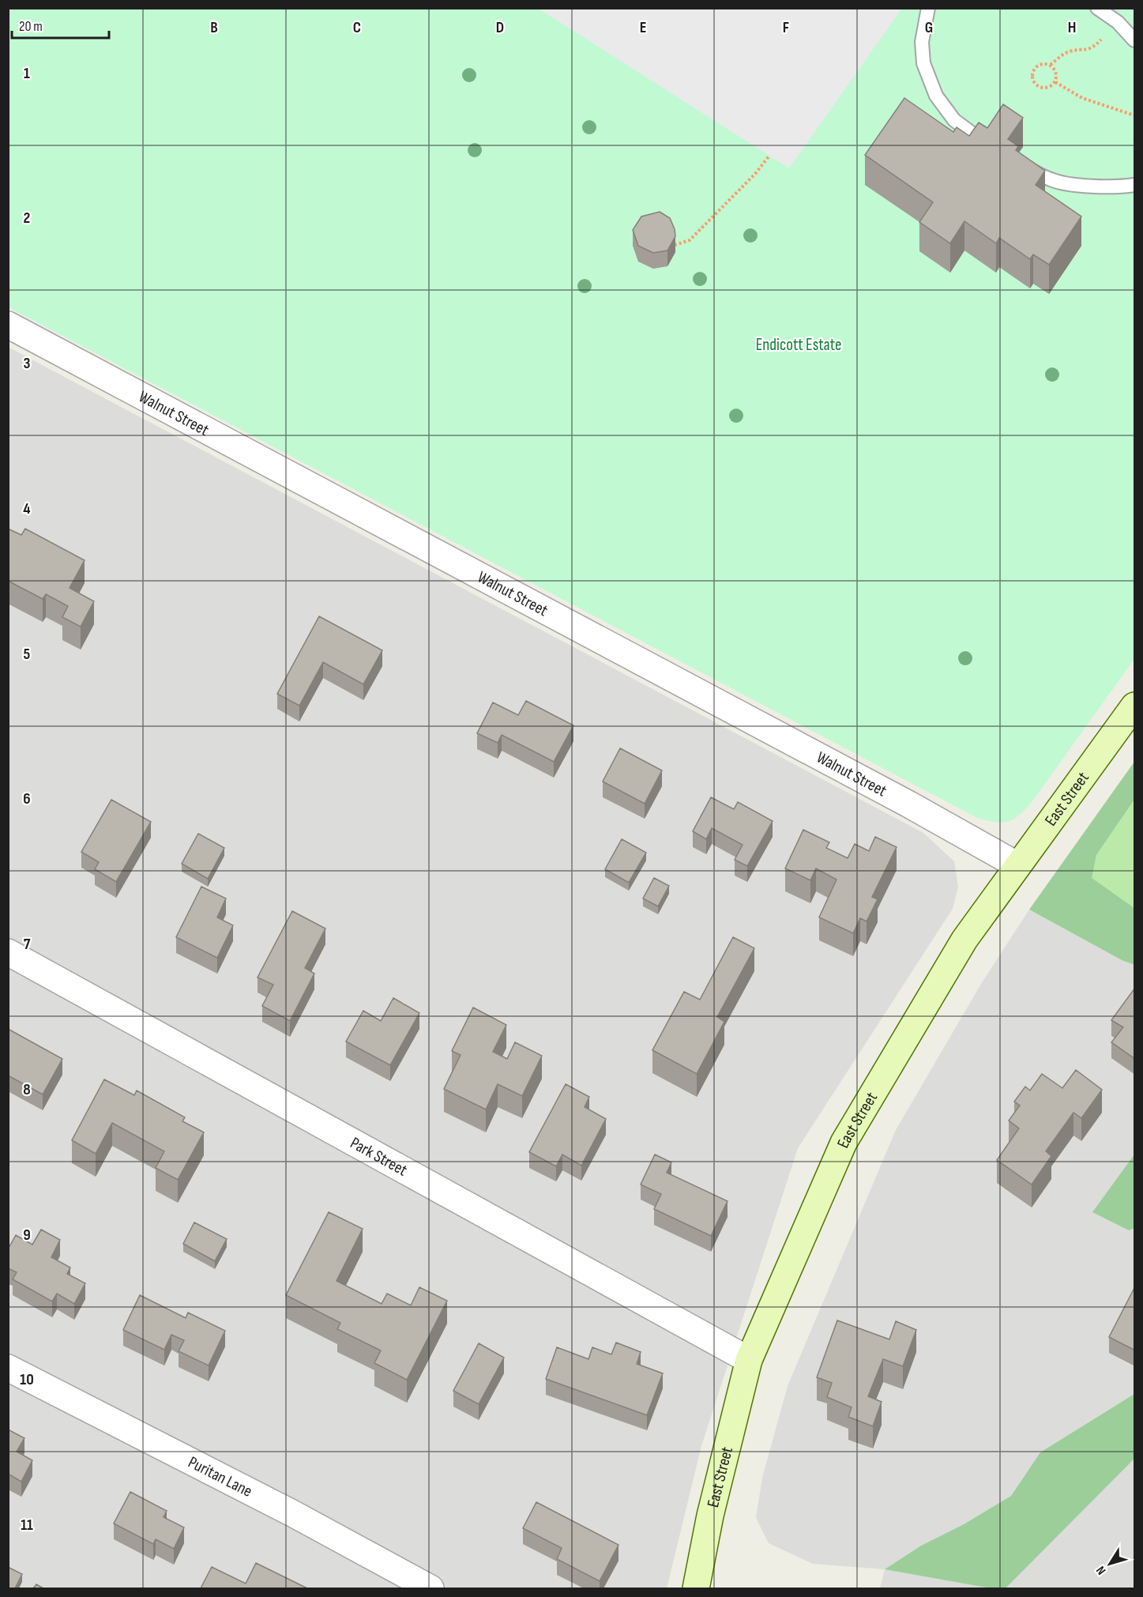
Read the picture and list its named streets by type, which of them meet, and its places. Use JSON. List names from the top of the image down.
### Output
{
  "streets": {
    "main road": ["East Street"],
    "street": ["Walnut Street", "Park Street", "Puritan Lane"]
  },
  "crossings": [
    ["Walnut Street", "East Street"],
    ["East Street", "Park Street"]
  ],
  "parks": ["Endicott Estate"],
  "scale_bar": "20 m",
  "north": "bottom left",
  "grid": {
    "columns": [
      "B",
      "C",
      "D",
      "E",
      "F",
      "G",
      "H"
    ],
    "rows": [
      "1",
      "2",
      "3",
      "4",
      "5",
      "6",
      "7",
      "8",
      "9",
      "10",
      "11"
    ]
  }
}
